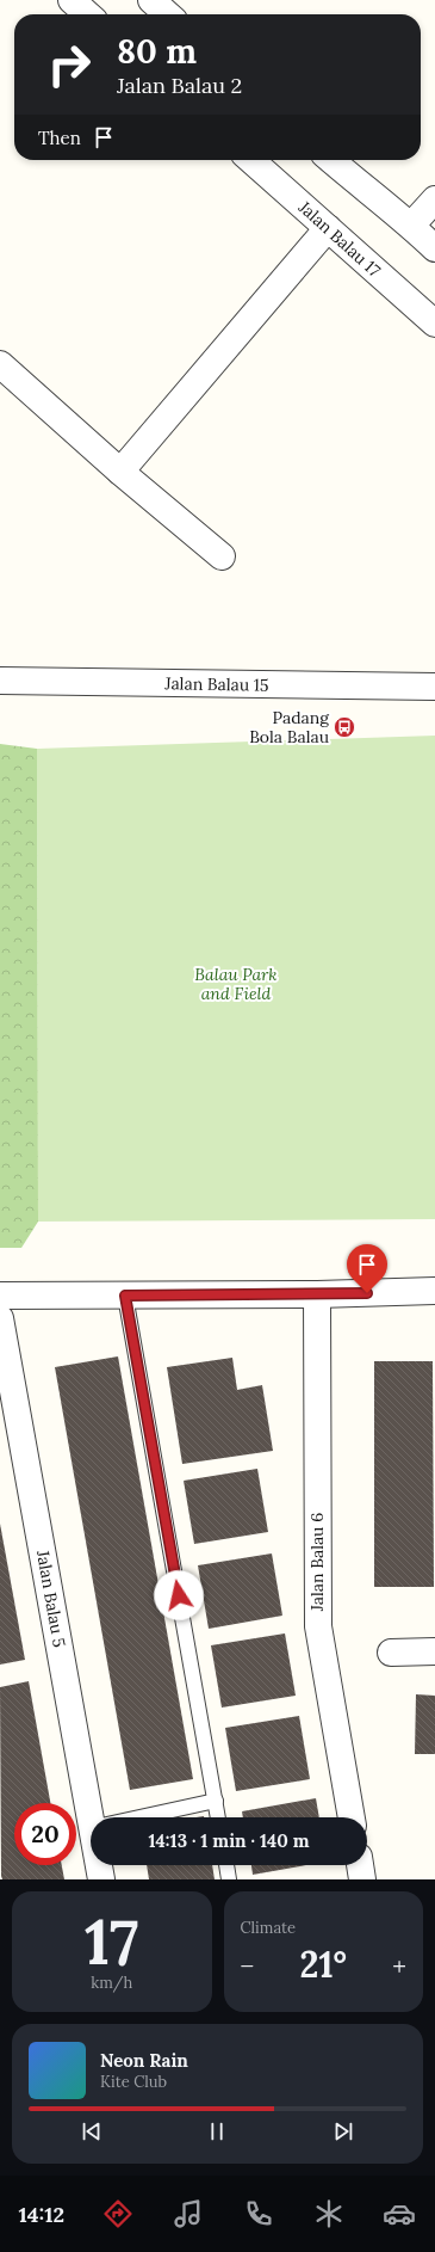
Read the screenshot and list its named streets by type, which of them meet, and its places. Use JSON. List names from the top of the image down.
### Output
{
  "streets": {
    "street": [
      "Jalan Balau 17",
      "Jalan Balau 15",
      "Jalan Balau 6",
      "Jalan Balau 5"
    ]
  },
  "parks": ["Balau Park and Field"],
  "places": {
    "bus stop": ["Padang Bola Balau"]
  },
  "page": {
    "turn": ["80 m", "Jalan Balau 2"],
    "then": "Then",
    "limit": "20",
    "trip": "14:13 · 1 min · 140 m",
    "tile": [
      ["17", "km/h"],
      "Climate"
    ],
    "heat": ["−", "21°", "+"],
    "song": ["Neon Rain", "Kite Club"],
    "tabs": "14:12"
  }
}
